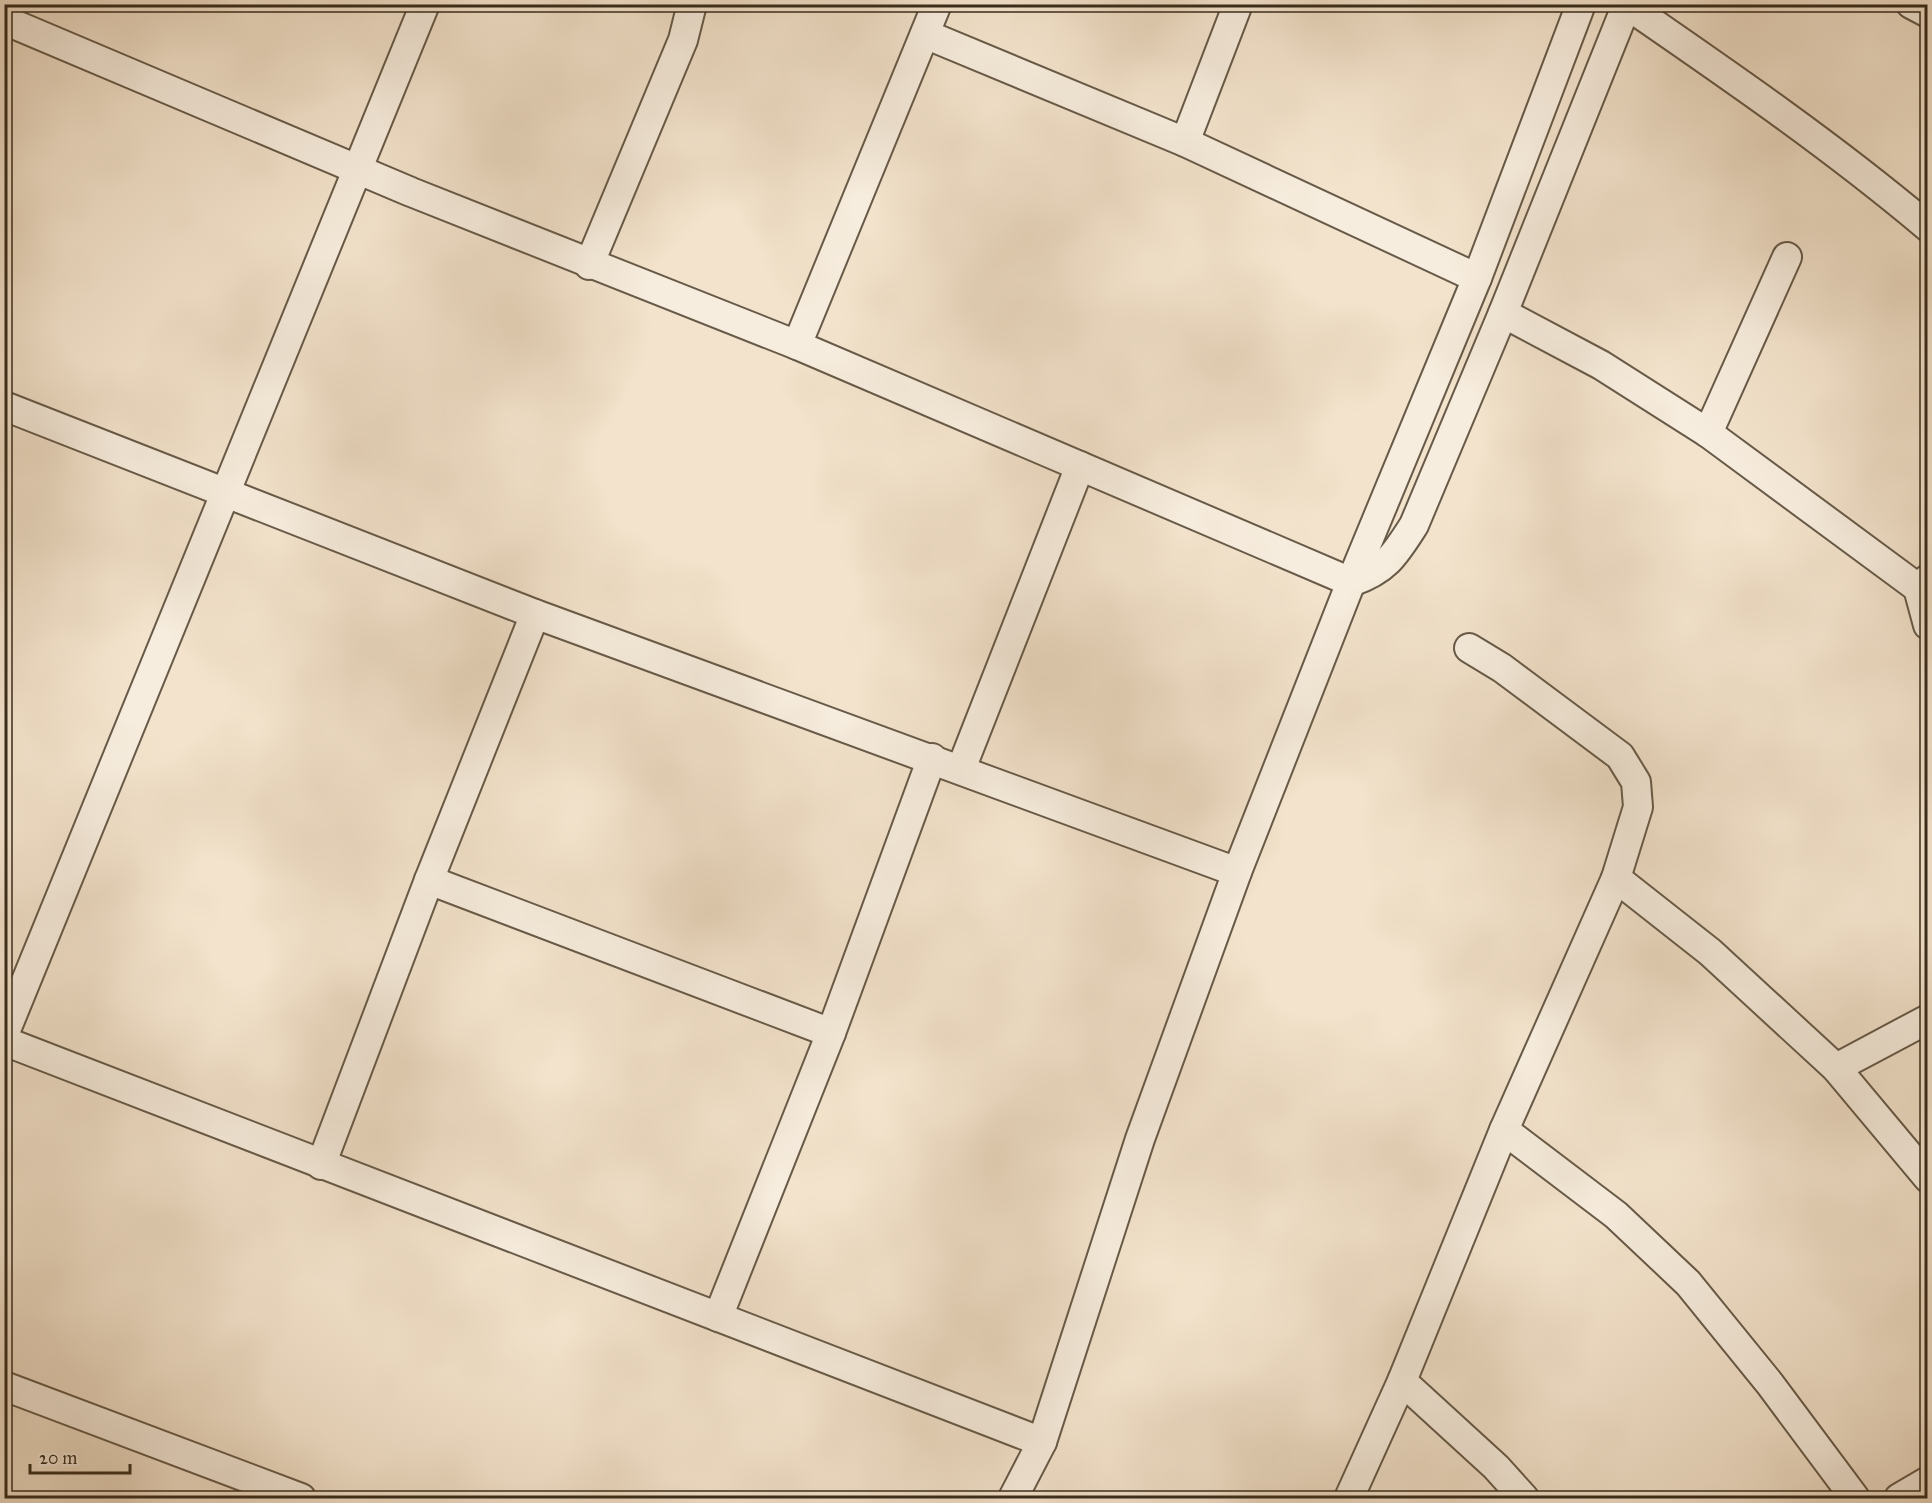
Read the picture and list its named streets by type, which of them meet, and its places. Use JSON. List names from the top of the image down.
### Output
{
  "scale_bar": "20 m"
}
